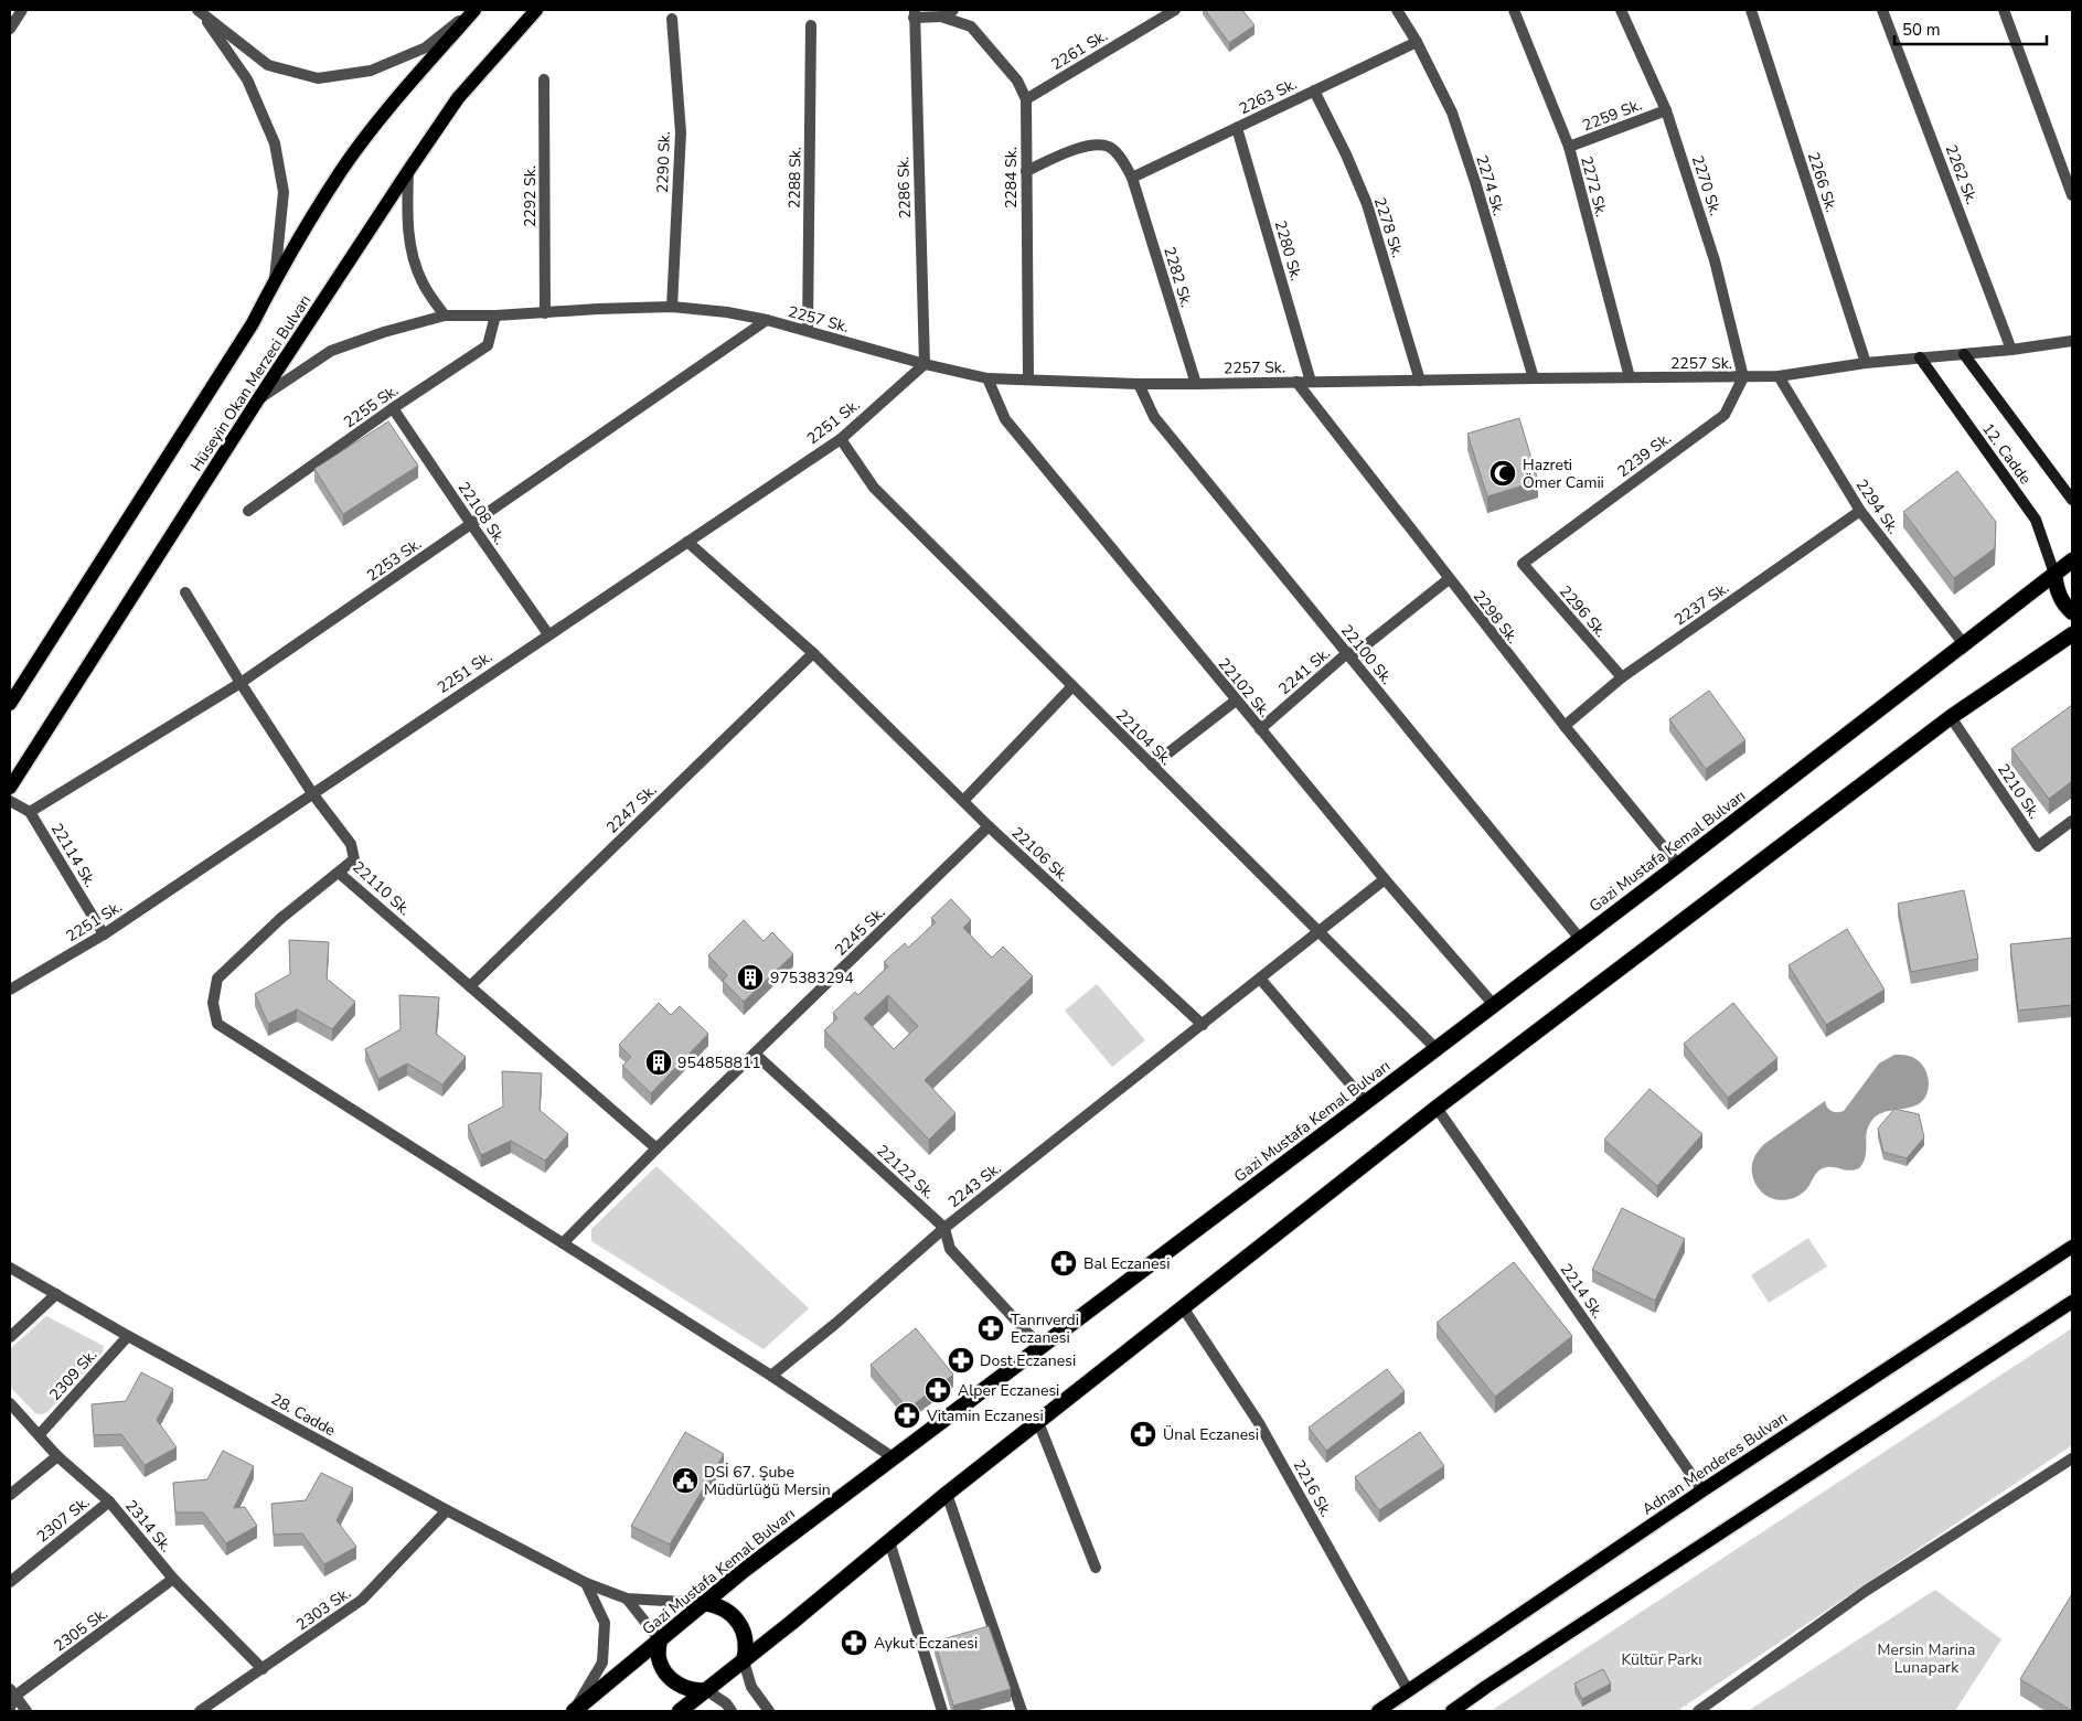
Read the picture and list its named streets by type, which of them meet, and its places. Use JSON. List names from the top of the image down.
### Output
{
  "streets": {
    "highway": ["Gazi Mustafa Kemal Bulvarı"],
    "main road": ["Hüseyin Okan Merzeci Bulvarı", "12. Cadde", "Adnan Menderes Bulvarı"],
    "street": [
      "2261 Sk.",
      "2263 Sk.",
      "2259 Sk.",
      "2290 Sk.",
      "2262 Sk.",
      "2288 Sk.",
      "2284 Sk.",
      "2266 Sk.",
      "2274 Sk.",
      "2270 Sk.",
      "2272 Sk.",
      "2286 Sk.",
      "2292 Sk.",
      "2278 Sk.",
      "2280 Sk.",
      "2282 Sk.",
      "2257 Sk.",
      "2255 Sk.",
      "2251 Sk.",
      "2239 Sk.",
      "2294 Sk.",
      "22108 Sk.",
      "2253 Sk.",
      "2237 Sk.",
      "2296 Sk.",
      "2298 Sk.",
      "22100 Sk.",
      "2241 Sk.",
      "22102 Sk.",
      "22104 Sk.",
      "2210 Sk.",
      "2247 Sk.",
      "22106 Sk.",
      "22114 Sk.",
      "22110 Sk.",
      "2245 Sk.",
      "22122 Sk.",
      "2243 Sk.",
      "2214 Sk.",
      "2309 Sk.",
      "28. Cadde",
      "2216 Sk.",
      "2307 Sk.",
      "2314 Sk.",
      "2303 Sk.",
      "2305 Sk."
    ]
  },
  "crossings": [
    ["2261 Sk.", "2284 Sk."],
    ["2263 Sk.", "2274 Sk."],
    ["2263 Sk.", "2278 Sk."],
    ["2263 Sk.", "2280 Sk."],
    ["2263 Sk.", "2282 Sk."],
    ["2259 Sk.", "2270 Sk."],
    ["2259 Sk.", "2272 Sk."],
    ["2290 Sk.", "2257 Sk."],
    ["2262 Sk.", "2257 Sk."],
    ["2288 Sk.", "2257 Sk."],
    ["2284 Sk.", "2282 Sk."],
    ["2284 Sk.", "2257 Sk."],
    ["2266 Sk.", "2257 Sk."],
    ["2274 Sk.", "2257 Sk."],
    ["2270 Sk.", "2257 Sk."],
    ["2270 Sk.", "2239 Sk."],
    ["2272 Sk.", "2257 Sk."],
    ["2286 Sk.", "2257 Sk."],
    ["2286 Sk.", "2251 Sk."],
    ["2292 Sk.", "2257 Sk."],
    ["2278 Sk.", "2257 Sk."],
    ["2280 Sk.", "2257 Sk."],
    ["2282 Sk.", "2257 Sk."],
    ["2257 Sk.", "Hüseyin Okan Merzeci Bulvarı"],
    ["2257 Sk.", "2255 Sk."],
    ["2257 Sk.", "2251 Sk."],
    ["2257 Sk.", "12. Cadde"],
    ["2257 Sk.", "2239 Sk."],
    ["2257 Sk.", "2294 Sk."],
    ["2257 Sk.", "2253 Sk."],
    ["2257 Sk.", "2298 Sk."],
    ["2257 Sk.", "22100 Sk."],
    ["2257 Sk.", "22102 Sk."],
    ["2255 Sk.", "22108 Sk."],
    ["2251 Sk.", "22108 Sk."],
    ["2251 Sk.", "22104 Sk."],
    ["2251 Sk.", "22106 Sk."],
    ["2251 Sk.", "22114 Sk."],
    ["2251 Sk.", "22110 Sk."],
    ["12. Cadde", "Gazi Mustafa Kemal Bulvarı"],
    ["2239 Sk.", "2296 Sk."],
    ["2294 Sk.", "2237 Sk."],
    ["2294 Sk.", "Gazi Mustafa Kemal Bulvarı"],
    ["22108 Sk.", "2253 Sk."],
    ["2253 Sk.", "22114 Sk."],
    ["2253 Sk.", "22110 Sk."],
    ["2237 Sk.", "2296 Sk."],
    ["2237 Sk.", "2298 Sk."],
    ["2298 Sk.", "2241 Sk."],
    ["2298 Sk.", "Gazi Mustafa Kemal Bulvarı"],
    ["22100 Sk.", "2241 Sk."],
    ["22100 Sk.", "Gazi Mustafa Kemal Bulvarı"],
    ["2241 Sk.", "22102 Sk."],
    ["22102 Sk.", "Gazi Mustafa Kemal Bulvarı"],
    ["22104 Sk.", "Gazi Mustafa Kemal Bulvarı"],
    ["2247 Sk.", "22106 Sk."],
    ["2247 Sk.", "22110 Sk."],
    ["Gazi Mustafa Kemal Bulvarı", "22122 Sk."],
    ["Gazi Mustafa Kemal Bulvarı", "28. Cadde"],
    ["22106 Sk.", "2245 Sk."],
    ["22106 Sk.", "2243 Sk."],
    ["22110 Sk.", "2245 Sk."],
    ["2245 Sk.", "22122 Sk."],
    ["22122 Sk.", "2243 Sk."],
    ["2214 Sk.", "Adnan Menderes Bulvarı"],
    ["2309 Sk.", "28. Cadde"],
    ["2309 Sk.", "2314 Sk."],
    ["28. Cadde", "2303 Sk."],
    ["Adnan Menderes Bulvarı", "2216 Sk."],
    ["2307 Sk.", "2314 Sk."],
    ["2314 Sk.", "2303 Sk."],
    ["2314 Sk.", "2305 Sk."]
  ],
  "parks": ["Mersin Marina Lunapark", "Kültür Parkı"],
  "places": {
    "mosque": ["Hazreti Ömer Camii"],
    "building": ["975383294", "954858811"],
    "pharmacy": [
      "Bal Eczanesi",
      "Tanrıverdi Eczanesi",
      "Dost Eczanesi",
      "Alper Eczanesi",
      "Vitamin Eczanesi",
      "Ünal Eczanesi",
      "Aykut Eczanesi"
    ],
    "public building": ["DSİ 67. Şube Müdürlüğü Mersin"]
  },
  "scale_bar": "50 m"
}
